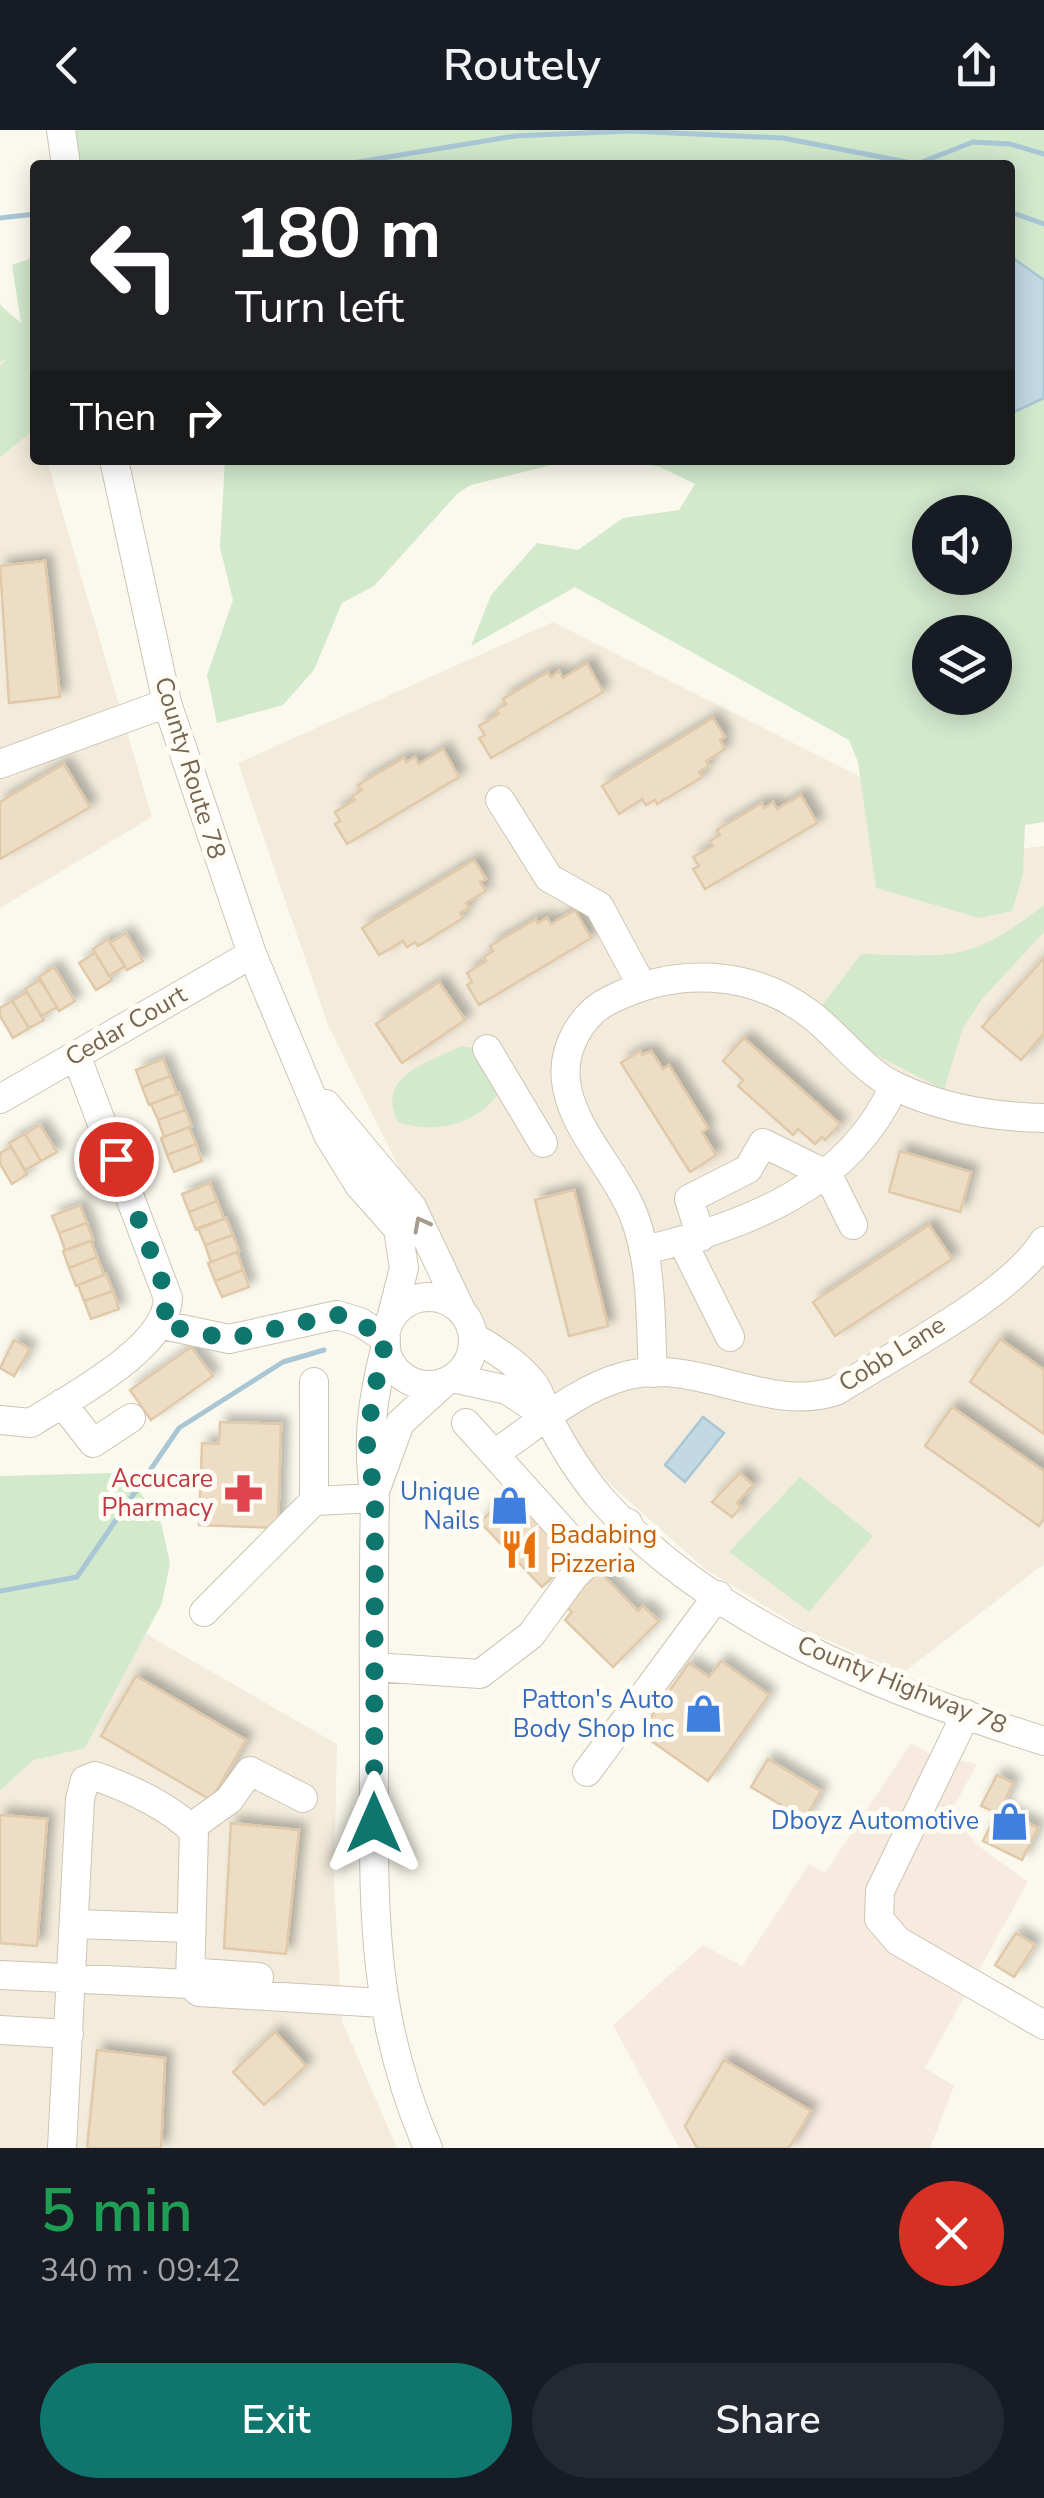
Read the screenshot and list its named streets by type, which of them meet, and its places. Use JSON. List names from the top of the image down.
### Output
{
  "streets": {
    "street": [
      "County Route 78",
      "Cedar Court",
      "Cobb Lane",
      "County Highway 78"
    ]
  },
  "crossings": [
    ["County Route 78", "Cedar Court"],
    ["County Route 78", "County Highway 78"],
    ["Cobb Lane", "County Highway 78"]
  ],
  "places": {
    "pharmacy": ["Accucare Pharmacy"],
    "shop": ["Unique Nails", "Patton's Auto Body Shop Inc", "Dboyz Automotive"],
    "restaurant": ["Badabing Pizzeria"]
  },
  "page": {
    "header": "Routely",
    "turn": ["180 m", "Turn left"],
    "then": "Then",
    "heading": ["5 min", "340 m · 09:42"],
    "buttons": ["Exit", "Share"]
  }
}
